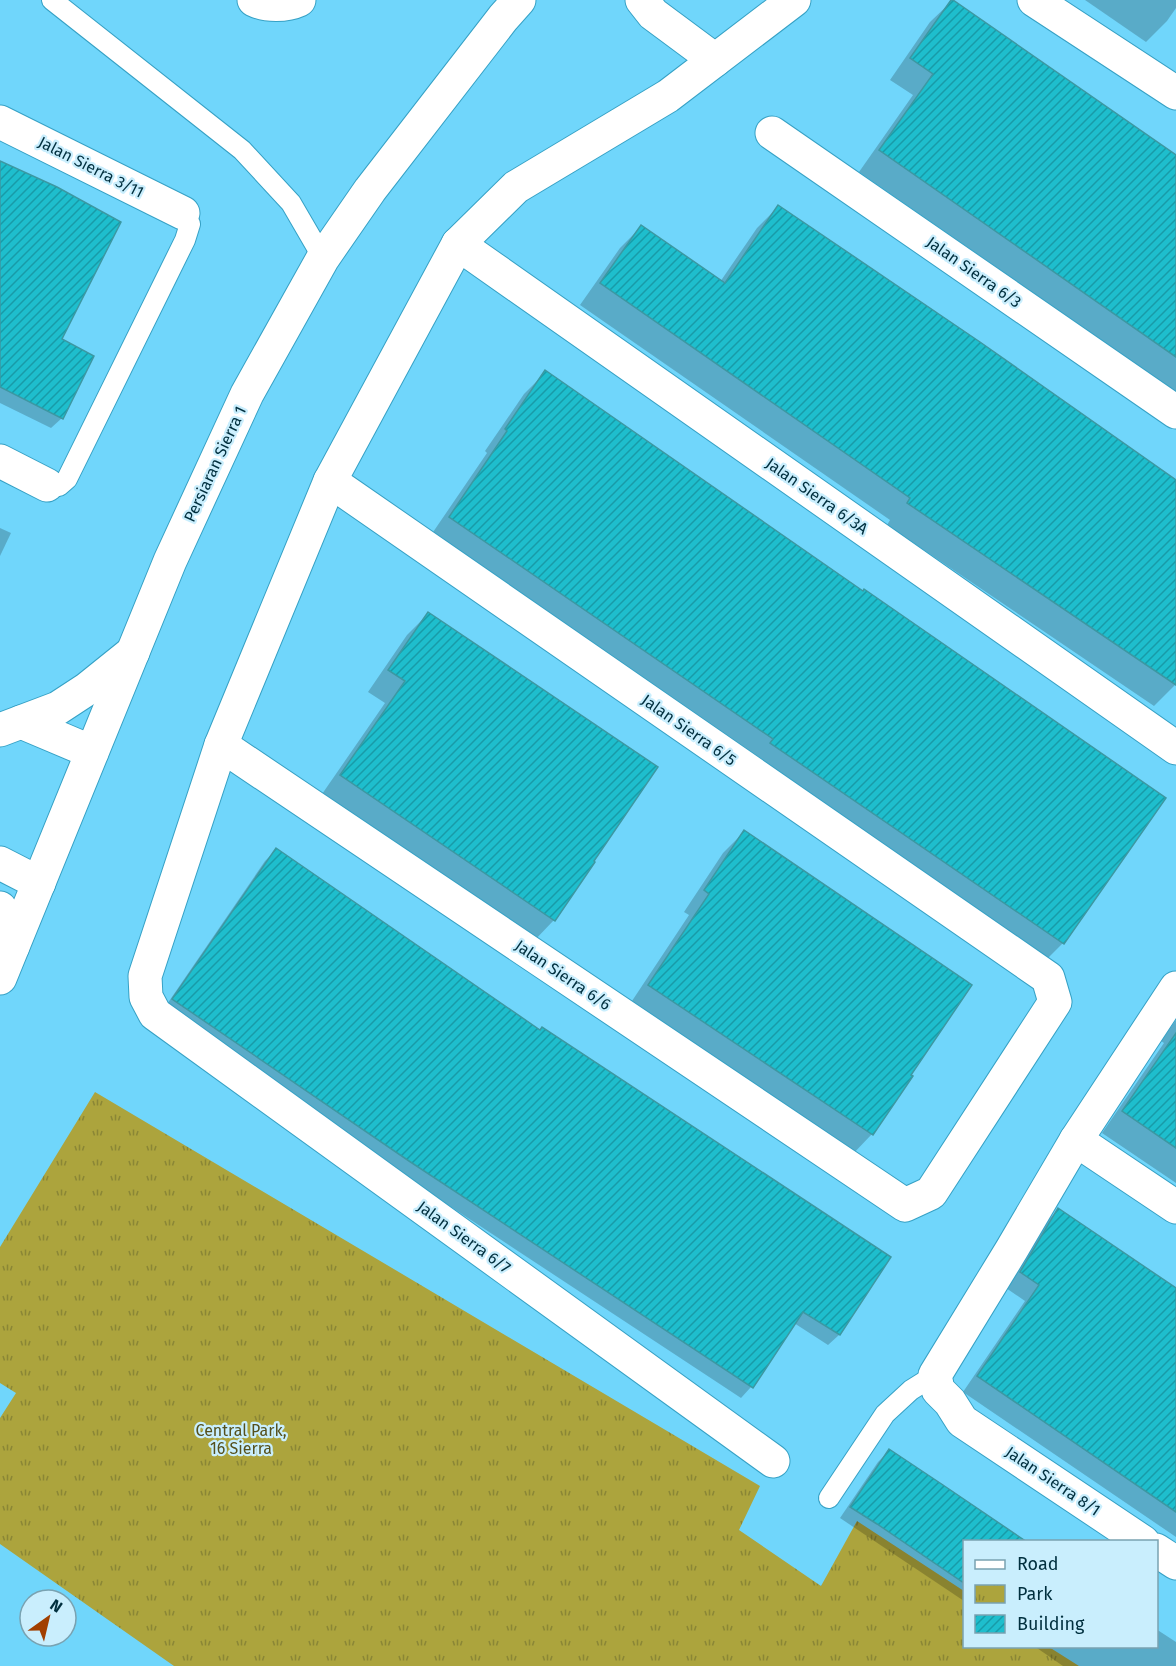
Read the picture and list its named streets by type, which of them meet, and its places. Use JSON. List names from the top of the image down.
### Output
{
  "streets": {
    "street": [
      "Jalan Sierra 3/11",
      "Jalan Sierra 6/3",
      "Persiaran Sierra 1",
      "Jalan Sierra 6/3A",
      "Jalan Sierra 6/5",
      "Jalan Sierra 6/6",
      "Jalan Sierra 6/7",
      "Jalan Sierra 8/1"
    ]
  },
  "crossings": [
    ["Jalan Sierra 6/5", "Jalan Sierra 6/6"],
    ["Jalan Sierra 6/6", "Jalan Sierra 6/7"]
  ],
  "parks": ["Central Park, 16 Sierra"],
  "legend": ["Road", "Park", "Building"],
  "north": "top right"
}
